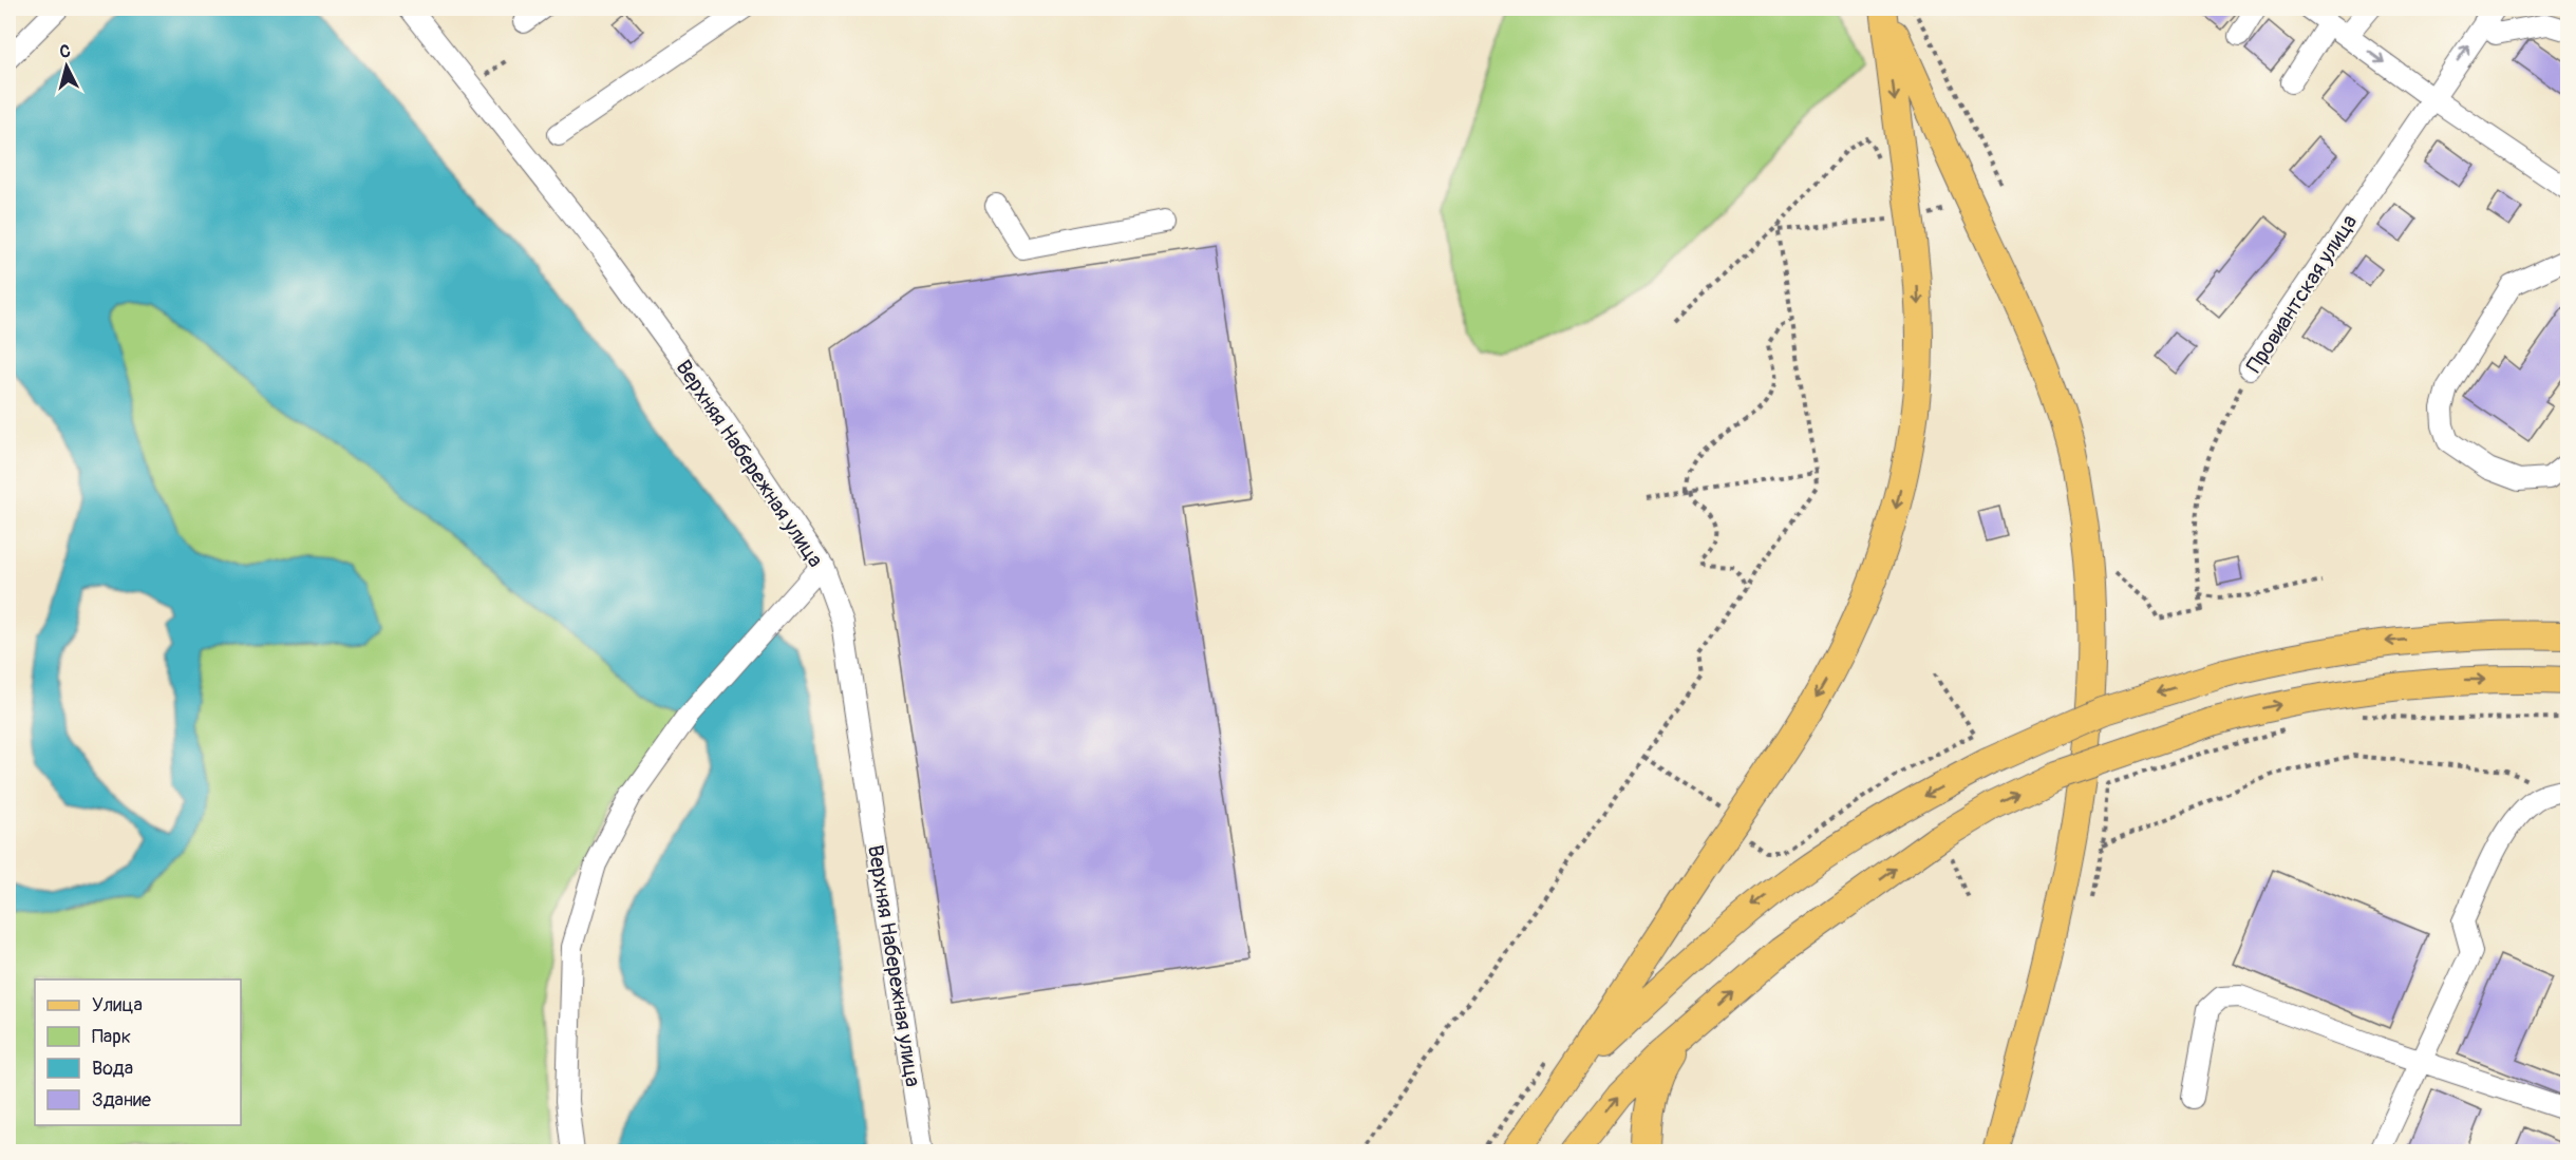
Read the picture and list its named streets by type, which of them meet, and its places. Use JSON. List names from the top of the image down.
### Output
{
  "streets": {
    "street": ["Провиантская улица", "Верхняя Набережная улица"]
  },
  "legend": [
    "Улица",
    "Парк",
    "Вода",
    "Здание"
  ],
  "north": "top"
}
